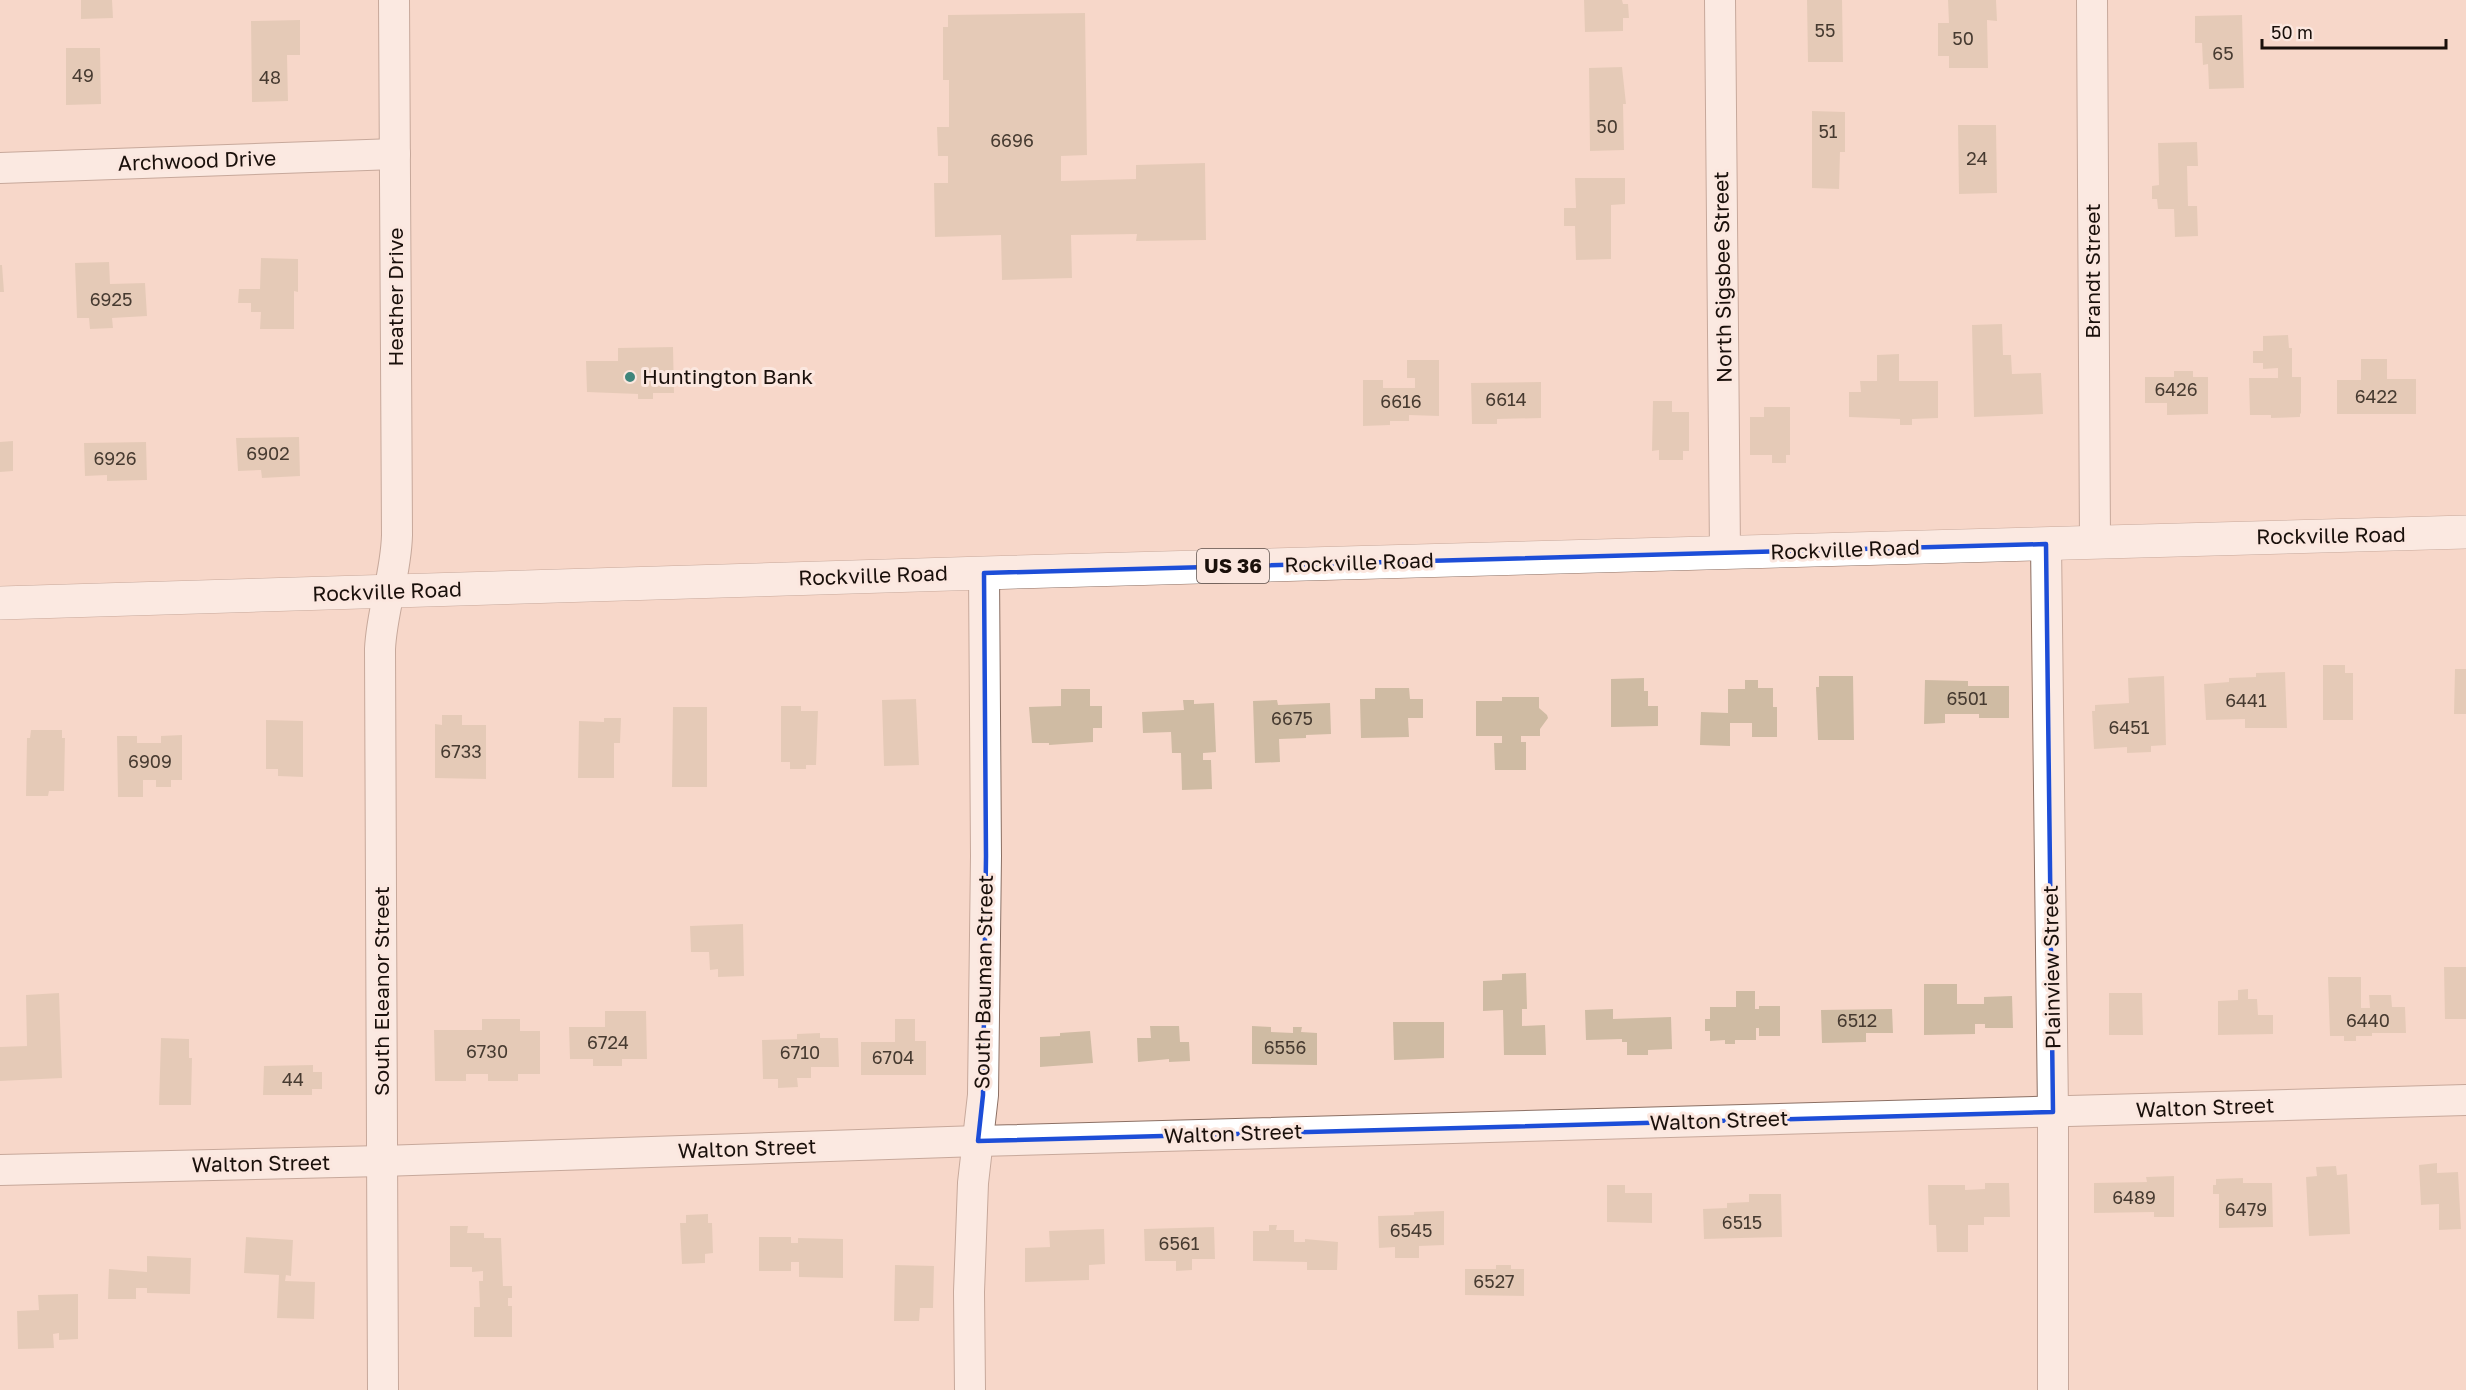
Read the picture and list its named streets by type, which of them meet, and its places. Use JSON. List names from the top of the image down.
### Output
{
  "streets": {
    "main road": ["Rockville Road", "US 36"],
    "street": [
      "Archwood Drive",
      "Brandt Street",
      "North Sigsbee Street",
      "Heather Drive",
      "Plainview Street",
      "South Bauman Street",
      "South Eleanor Street",
      "Walton Street"
    ]
  },
  "crossings": [
    ["Archwood Drive", "Heather Drive"],
    ["Brandt Street", "Rockville Road"],
    ["North Sigsbee Street", "Rockville Road"],
    ["Heather Drive", "Rockville Road"],
    ["Heather Drive", "South Eleanor Street"],
    ["Rockville Road", "Plainview Street"],
    ["Rockville Road", "South Bauman Street"],
    ["Rockville Road", "South Eleanor Street"],
    ["Plainview Street", "Walton Street"],
    ["South Bauman Street", "Walton Street"],
    ["South Eleanor Street", "Walton Street"]
  ],
  "places": ["Huntington Bank"],
  "house_numbers": [
    "55",
    "50",
    "65",
    "49",
    "48",
    "50",
    "51",
    "6696",
    "24",
    "6925",
    "6426",
    "6422",
    "6614",
    "6616",
    "6902",
    "6926",
    "6501",
    "6441",
    "6675",
    "6451",
    "6733",
    "6909",
    "6512",
    "6440",
    "6724",
    "6556",
    "6730",
    "6710",
    "6704",
    "44",
    "6489",
    "6479",
    "6515",
    "6545",
    "6561",
    "6527"
  ],
  "scale_bar": "50 m"
}
